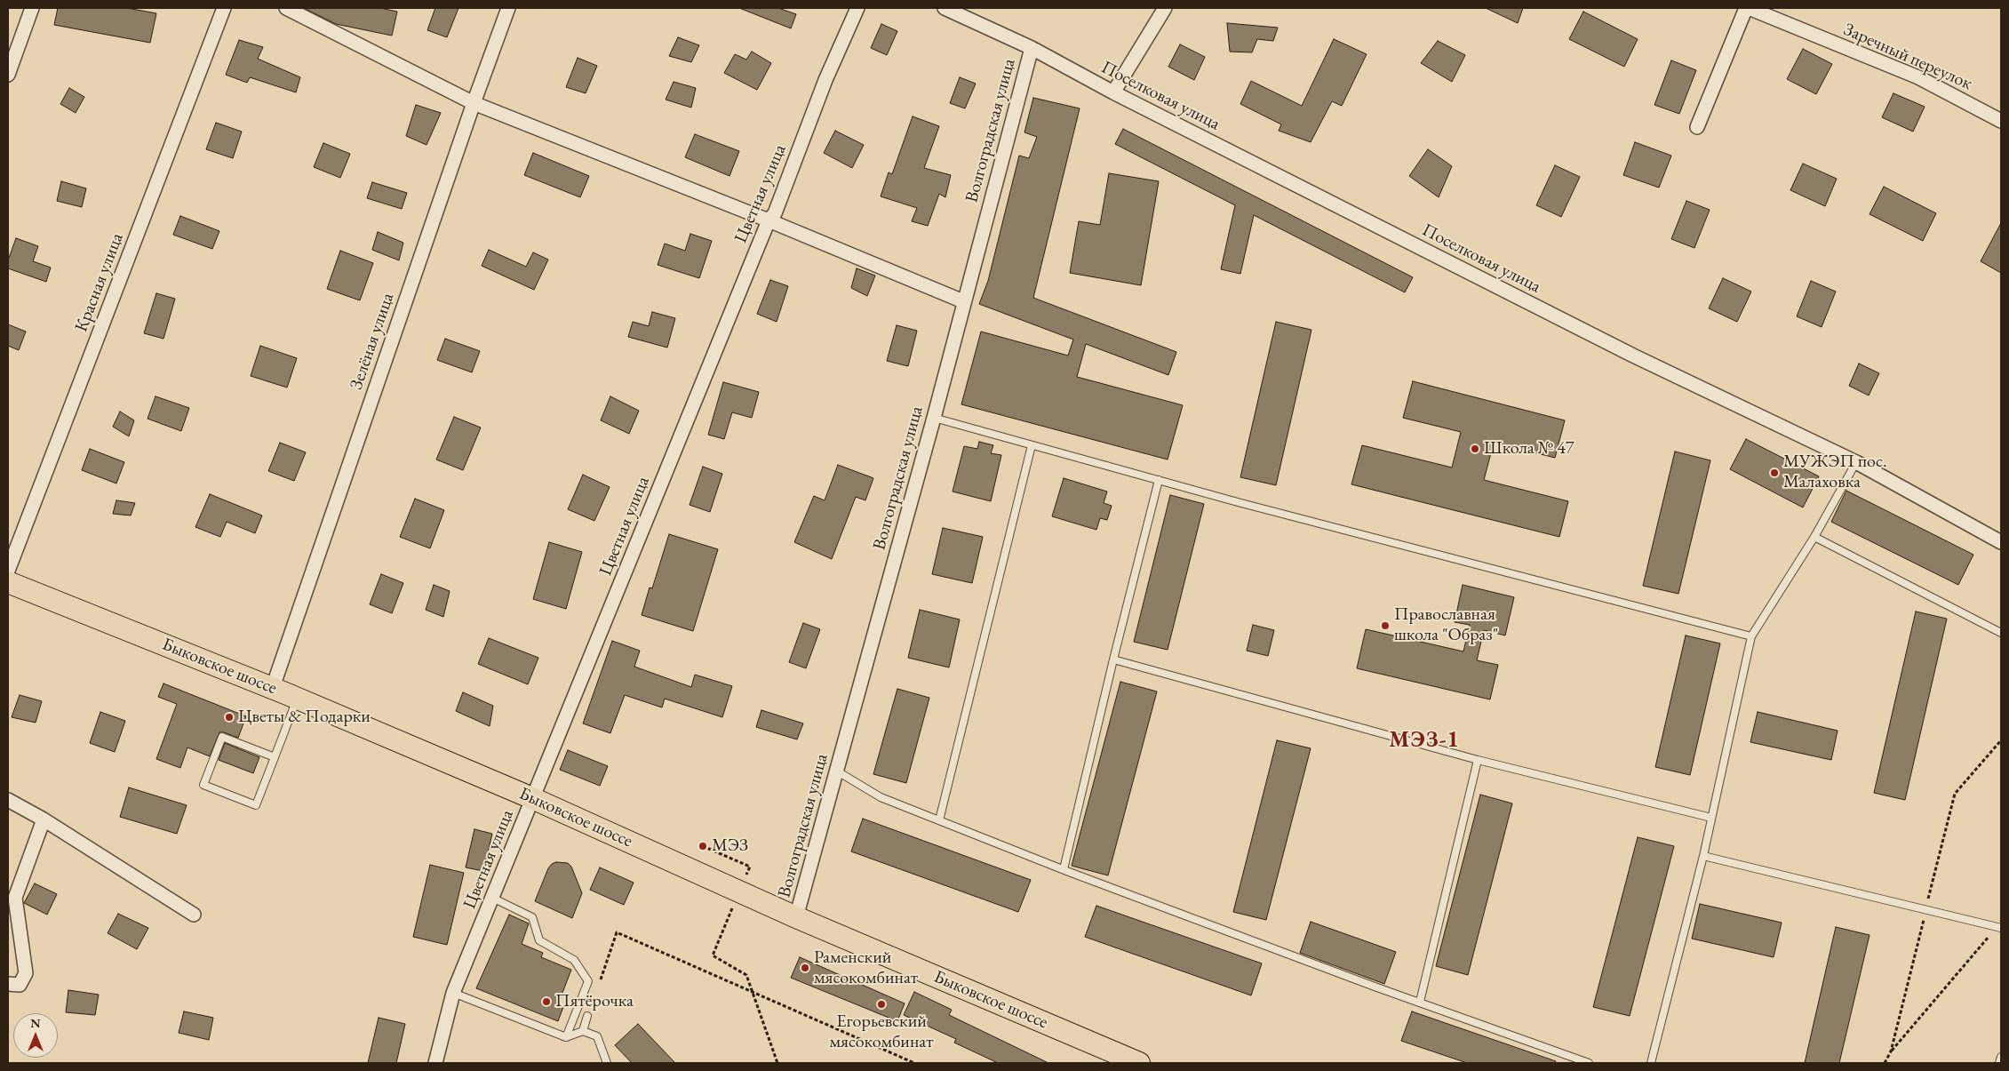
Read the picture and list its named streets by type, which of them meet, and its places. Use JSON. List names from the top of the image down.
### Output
{
  "streets": {
    "main road": ["Быковское шоссе"],
    "street": [
      "Заречный переулок",
      "Поселковая улица",
      "Волгоградская улица",
      "Цветная улица",
      "Красная улица",
      "Зелёная улица"
    ]
  },
  "crossings": [
    ["Поселковая улица", "Волгоградская улица"],
    ["Волгоградская улица", "Быковское шоссе"],
    ["Цветная улица", "Быковское шоссе"],
    ["Зелёная улица", "Быковское шоссе"]
  ],
  "districts": ["МЭЗ-1"],
  "places": [
    "Школа № 47",
    "МУЖЭП пос. Малаховка",
    "Православная школа \"Образ\"",
    "Цветы & Подарки",
    "МЭЗ",
    "Раменский мясокомбинат",
    "Пятёрочка",
    "Егорьевский мясокомбинат"
  ],
  "north": "top"
}
